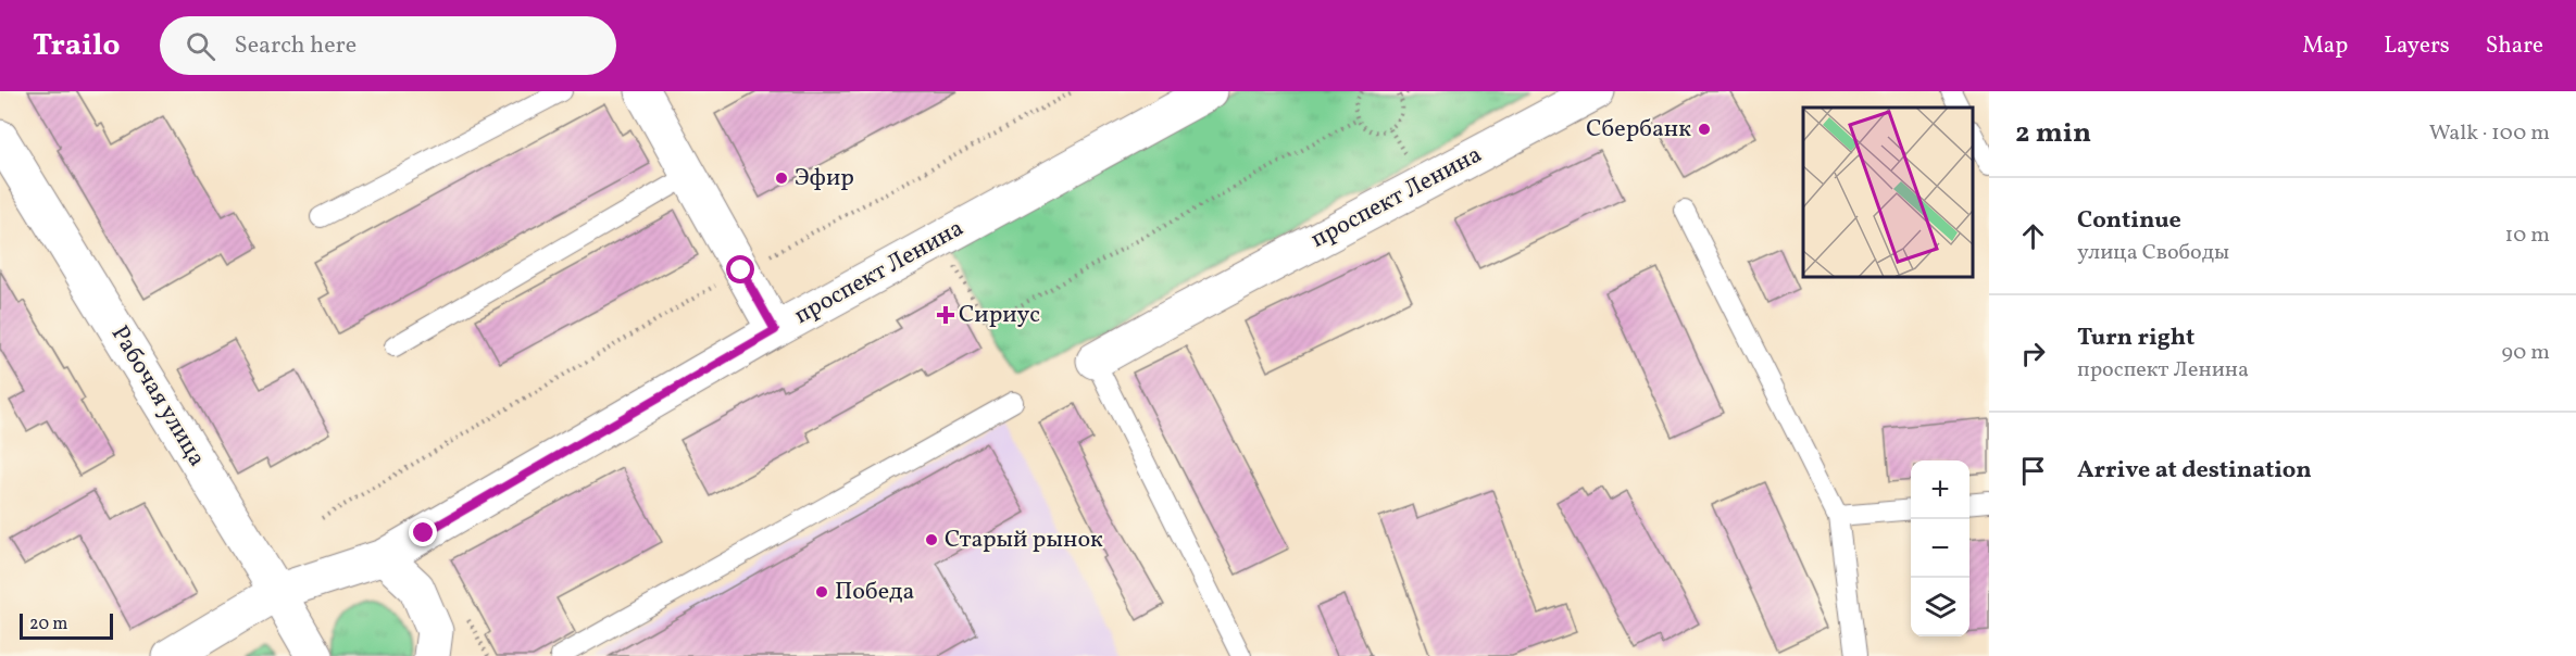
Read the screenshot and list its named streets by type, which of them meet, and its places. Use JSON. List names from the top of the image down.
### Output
{
  "streets": {
    "street": ["проспект Ленина", "Рабочая улица"]
  },
  "crossings": [
    ["проспект Ленина", "Рабочая улица"]
  ],
  "places": {
    "other": [
      "Сбербанк",
      "Эфир",
      "Старый рынок",
      "Победа"
    ],
    "health": ["Сириус"]
  },
  "scale_bar": "20 m",
  "page": {
    "header": "Trailo",
    "search": "Search here",
    "nav": ["Map", "Layers", "Share"],
    "heading": ["2 min", "Walk · 100 m"],
    "list": [
      ["Continue", "улица Свободы", "10 m"],
      ["Turn right", "проспект Ленина", "90 m"],
      "Arrive at destination"
    ],
    "map_buttons": ["+", "−"],
    "scale": "20 m"
  }
}
